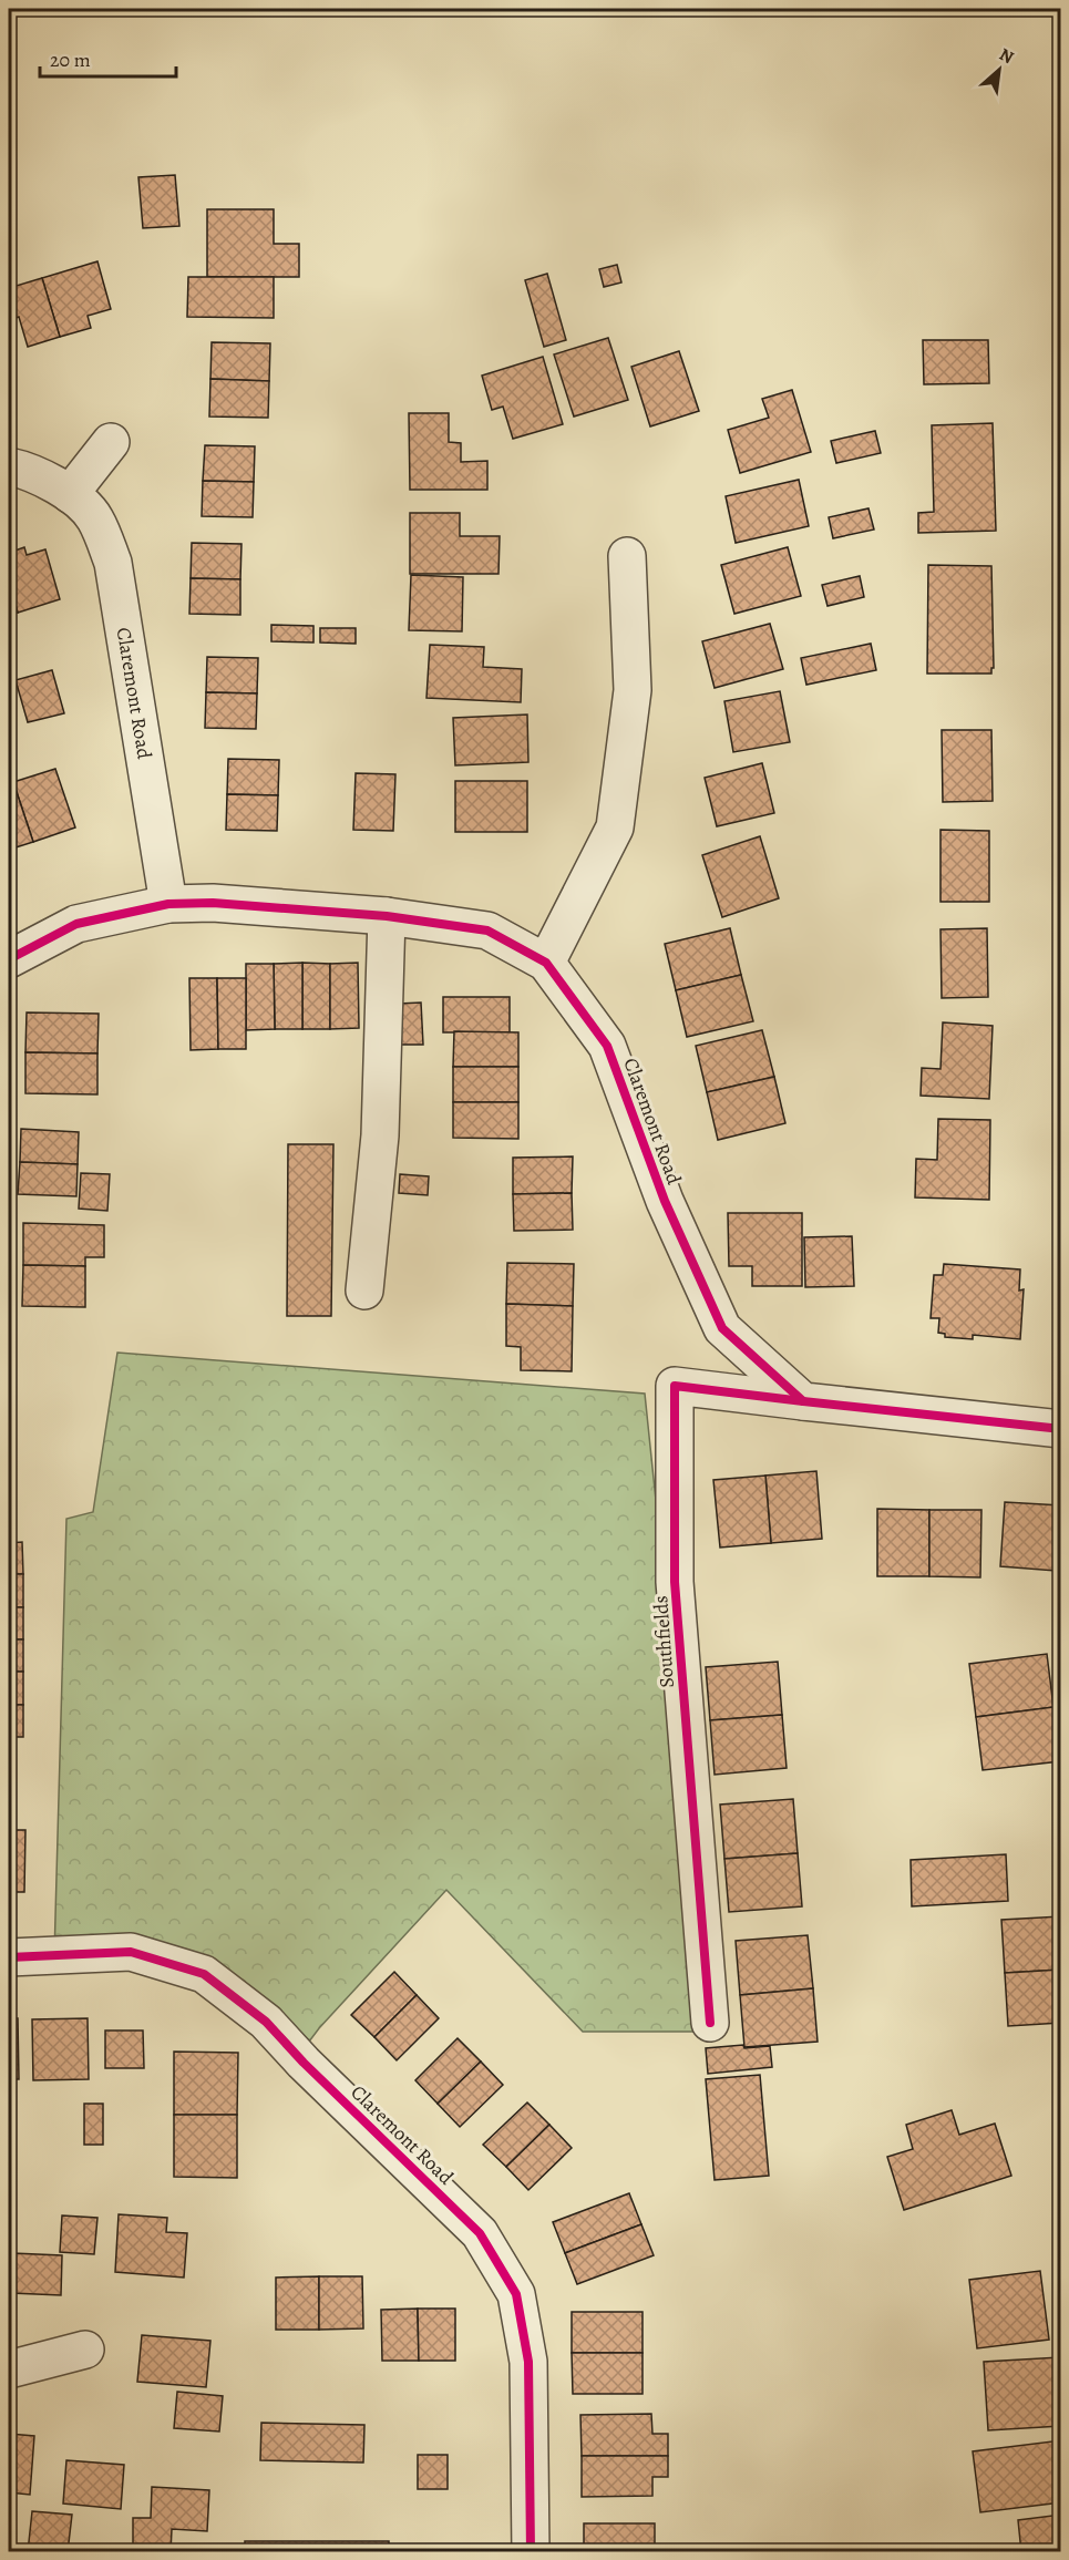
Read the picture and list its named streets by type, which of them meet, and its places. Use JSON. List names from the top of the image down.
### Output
{
  "streets": {
    "street": ["Claremont Road", "Southfields"]
  },
  "crossings": [
    ["Claremont Road", "Southfields"]
  ],
  "scale_bar": "20 m",
  "north": "top right"
}
